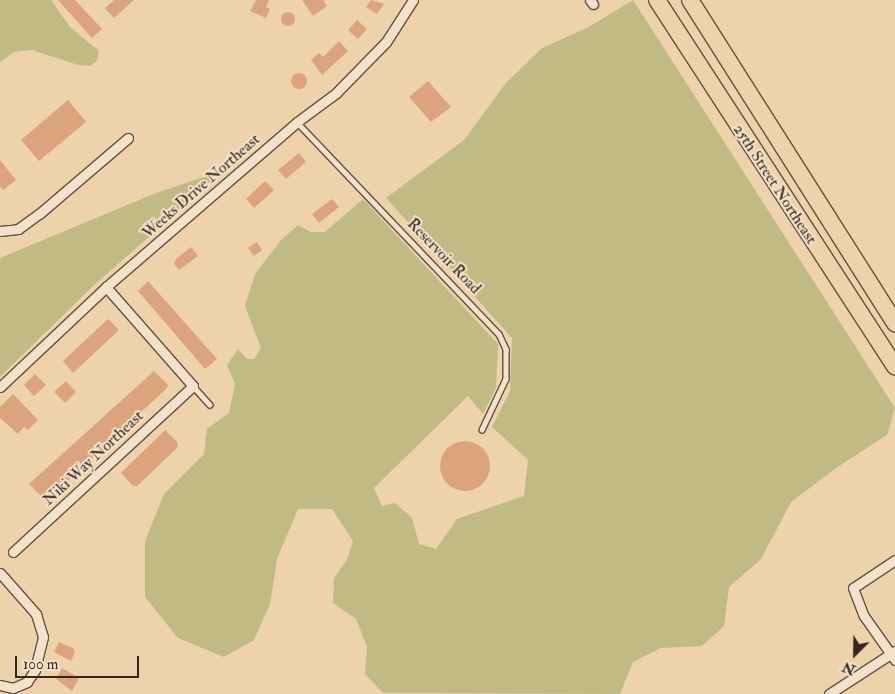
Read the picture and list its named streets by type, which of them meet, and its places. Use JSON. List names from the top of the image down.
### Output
{
  "streets": {
    "highway": ["25th Street Northeast"],
    "street": ["Weeks Drive Northeast", "Niki Way Northeast"],
    "lane": ["Reservoir Road"]
  },
  "crossings": [
    ["Weeks Drive Northeast", "Reservoir Road"]
  ],
  "scale_bar": "100 m",
  "north": "bottom left"
}
